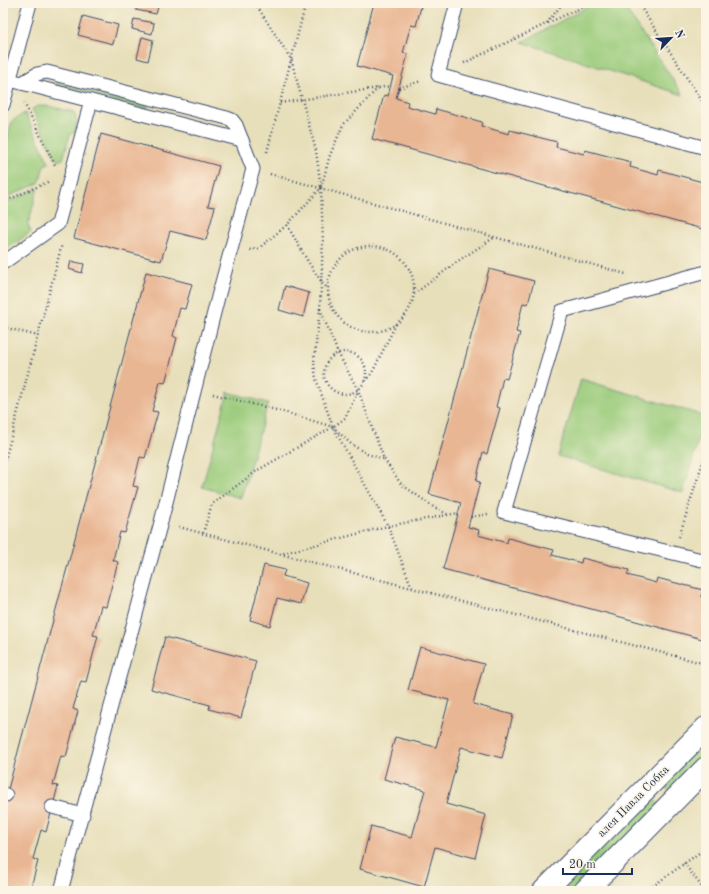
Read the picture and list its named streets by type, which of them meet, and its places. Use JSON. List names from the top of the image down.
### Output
{
  "streets": {
    "street": ["алея Павла Собка"]
  },
  "scale_bar": "20 m",
  "north": "top right"
}
